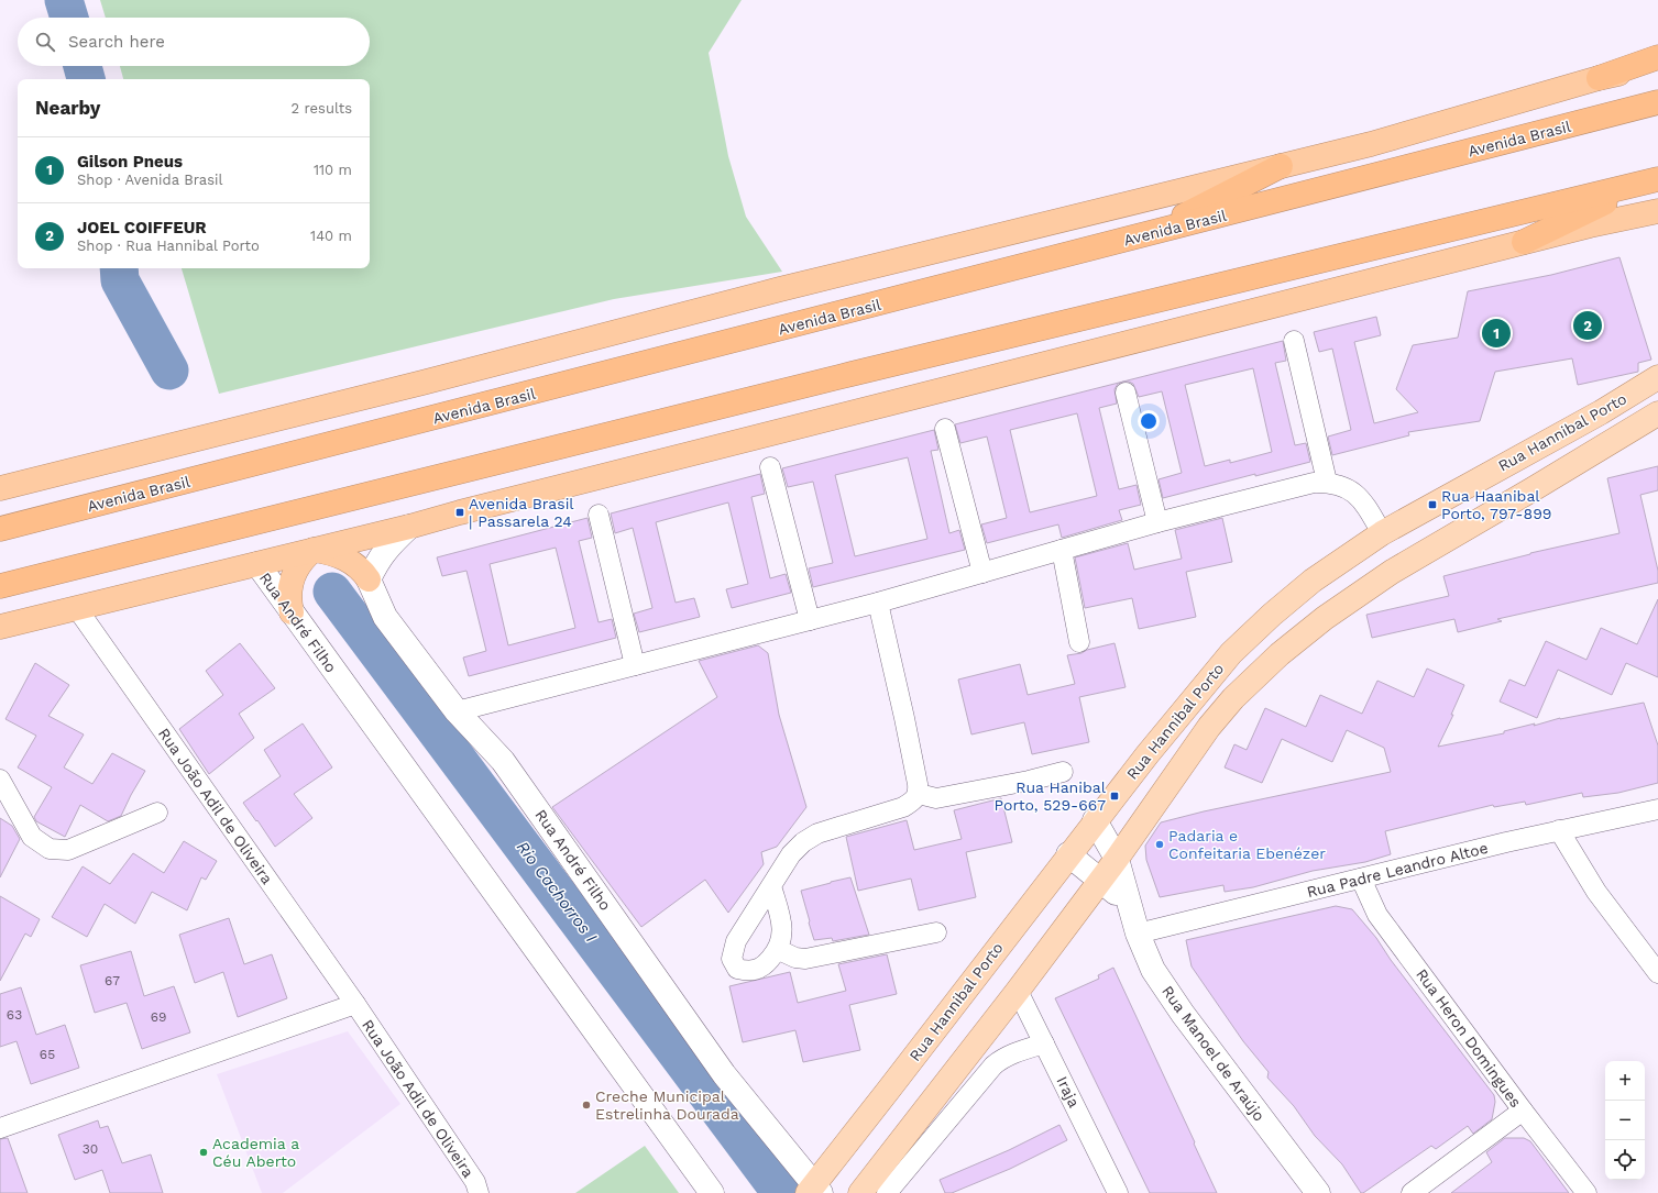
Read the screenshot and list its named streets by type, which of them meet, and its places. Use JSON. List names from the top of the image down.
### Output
{
  "streets": {
    "highway": ["Avenida Brasil"],
    "main road": ["Rua Hannibal Porto"],
    "street": [
      "Rua André Filho",
      "Rua João Adil de Oliveira",
      "Rua Padre Leandro Altoe",
      "Rua Heron Domingues",
      "Rua Manoel de Araújo",
      "Iraja"
    ]
  },
  "crossings": [
    ["Rua Hannibal Porto", "Rua André Filho"],
    ["Rua Hannibal Porto", "Rua Manoel de Araújo"],
    ["Rua Hannibal Porto", "Iraja"],
    ["Rua Padre Leandro Altoe", "Rua Heron Domingues"],
    ["Rua Padre Leandro Altoe", "Rua Manoel de Araújo"]
  ],
  "water": ["Rio Cachorros I"],
  "places": {
    "transit": ["Rua Haanibal Porto, 797-899", "Avenida Brasil | Passarela 24", "Rua Hanibal Porto, 529-667"],
    "other": ["Padaria e Confeitaria Ebenézer", "Creche Municipal Estrelinha Dourada", "Academia a Céu Aberto"]
  },
  "house_numbers": [
    "67",
    "63",
    "69",
    "65",
    "30"
  ],
  "page": {
    "search": "Search here",
    "heading": ["Nearby", "2 results"],
    "list": [
      {
        "mark": "1",
        "name": "Gilson Pneus",
        "note": "Shop · Avenida Brasil",
        "value": "110 m"
      },
      {
        "mark": "2",
        "name": "JOEL COIFFEUR",
        "note": "Shop · Rua Hannibal Porto",
        "value": "140 m"
      }
    ],
    "pins": ["2", "1"],
    "map_buttons": ["+", "−"]
  }
}
